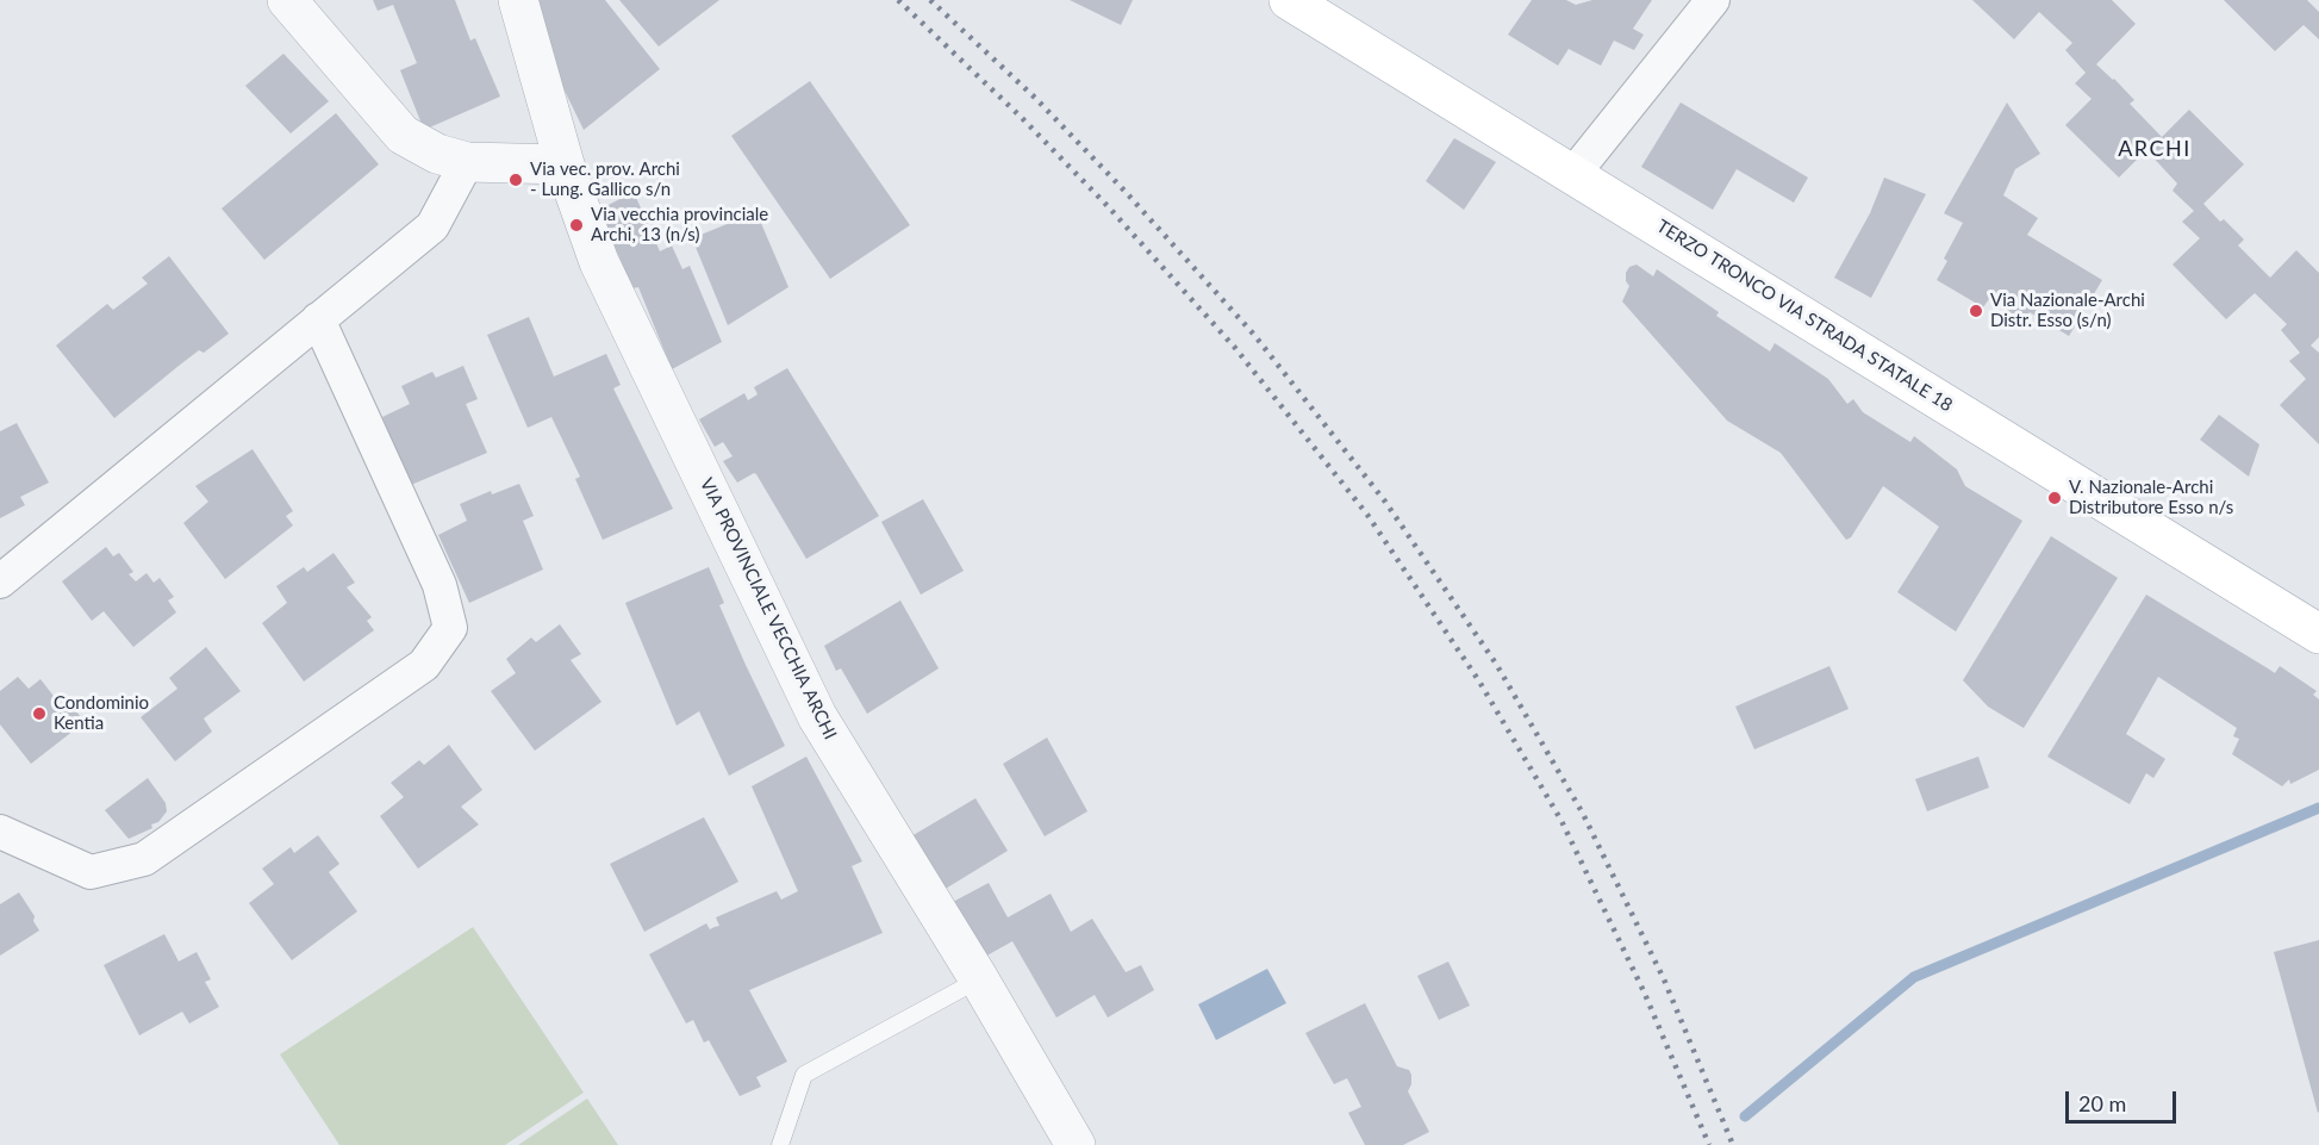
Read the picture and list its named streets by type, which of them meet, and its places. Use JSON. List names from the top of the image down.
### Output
{
  "streets": {
    "main road": ["TERZO TRONCO VIA STRADA STATALE 18"],
    "street": ["VIA PROVINCIALE VECCHIA ARCHI"]
  },
  "districts": ["ARCHI"],
  "places": [
    "Via vec. prov. Archi - Lung. Gallico s/n",
    "Via vecchia provinciale Archi, 13 (n/s)",
    "Via Nazionale-Archi Distr. Esso (s/n)",
    "V. Nazionale-Archi Distributore Esso n/s",
    "Condominio Kentia"
  ],
  "scale_bar": "20 m"
}
